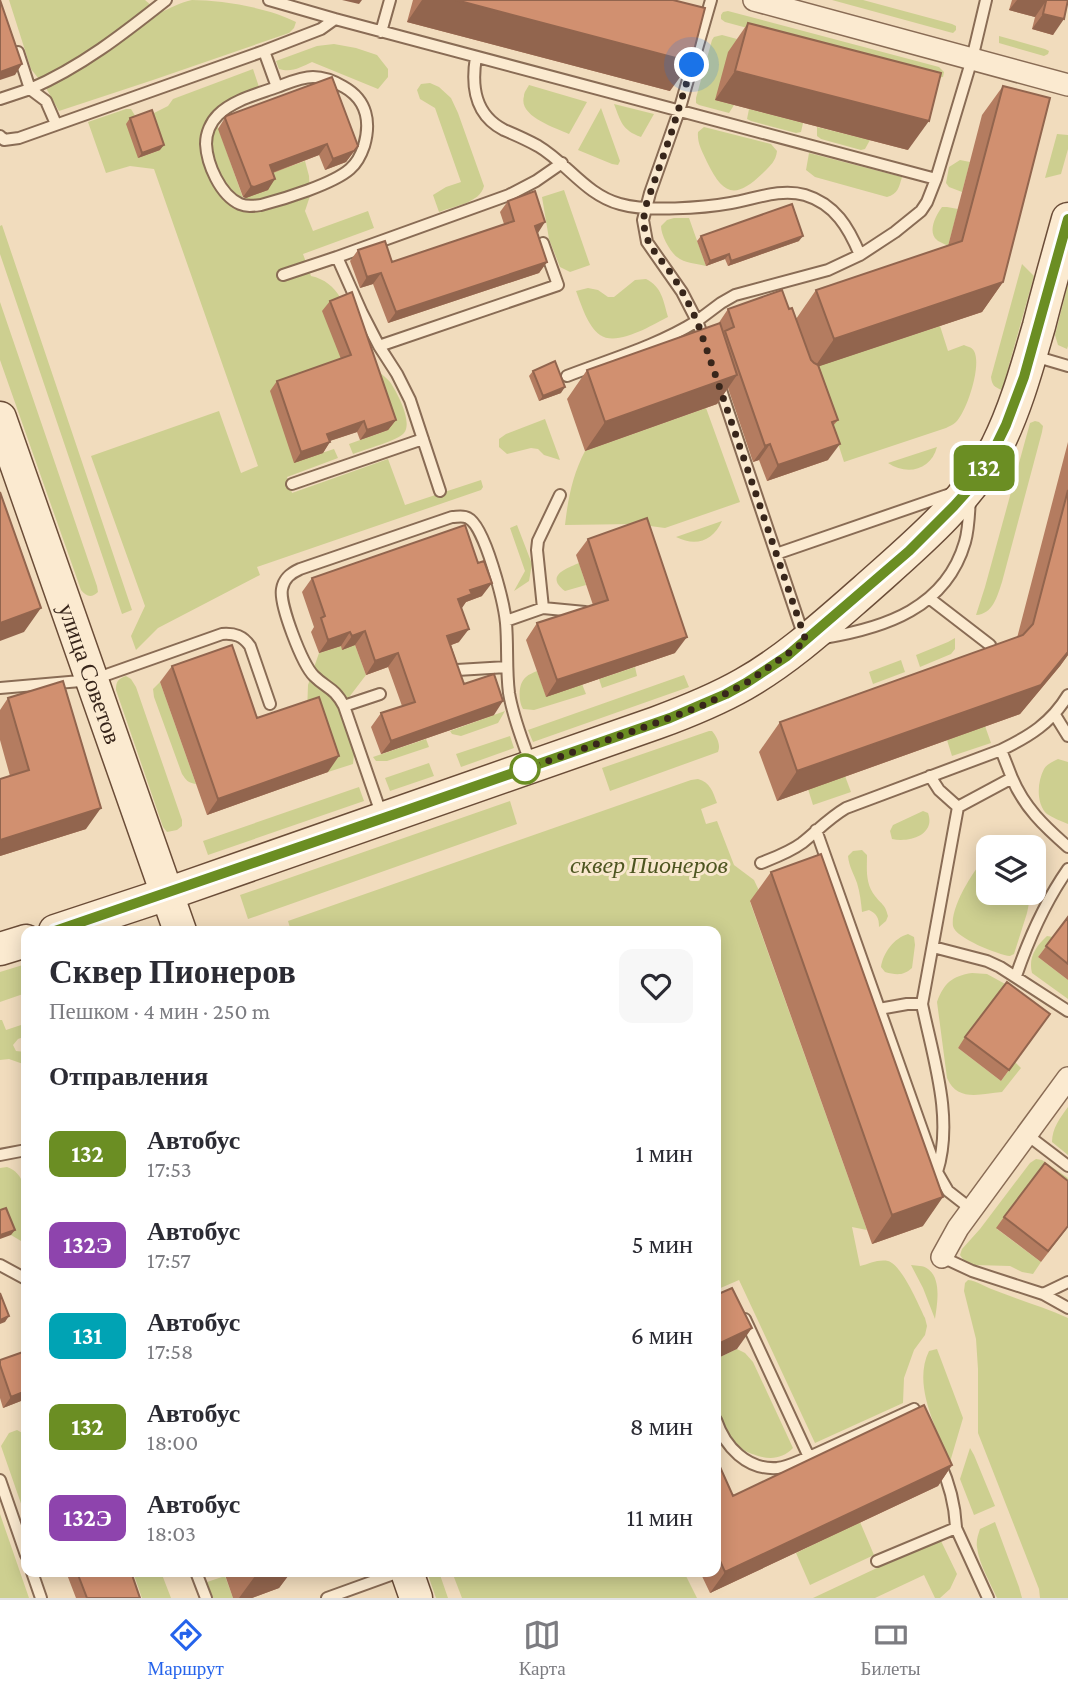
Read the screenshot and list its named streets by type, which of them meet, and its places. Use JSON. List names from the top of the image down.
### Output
{
  "streets": {
    "street": ["улица Советов"]
  },
  "parks": ["сквер Пионеров"],
  "lines": ["bus line 132"],
  "page": {
    "on_map": "132",
    "heading": [
      ["Сквер Пионеров", "Пешком · 4 мин · 250 m"],
      "Отправления"
    ],
    "list": [
      {
        "mark": "132",
        "name": "Автобус",
        "note": "17:53",
        "value": "1 мин"
      },
      {
        "mark": "132Э",
        "name": "Автобус",
        "note": "17:57",
        "value": "5 мин"
      },
      {
        "mark": "131",
        "name": "Автобус",
        "note": "17:58",
        "value": "6 мин"
      },
      {
        "mark": "132",
        "name": "Автобус",
        "note": "18:00",
        "value": "8 мин"
      },
      {
        "mark": "132Э",
        "name": "Автобус",
        "note": "18:03",
        "value": "11 мин"
      }
    ],
    "tabs": ["Маршрут", "Карта", "Билеты"]
  }
}
